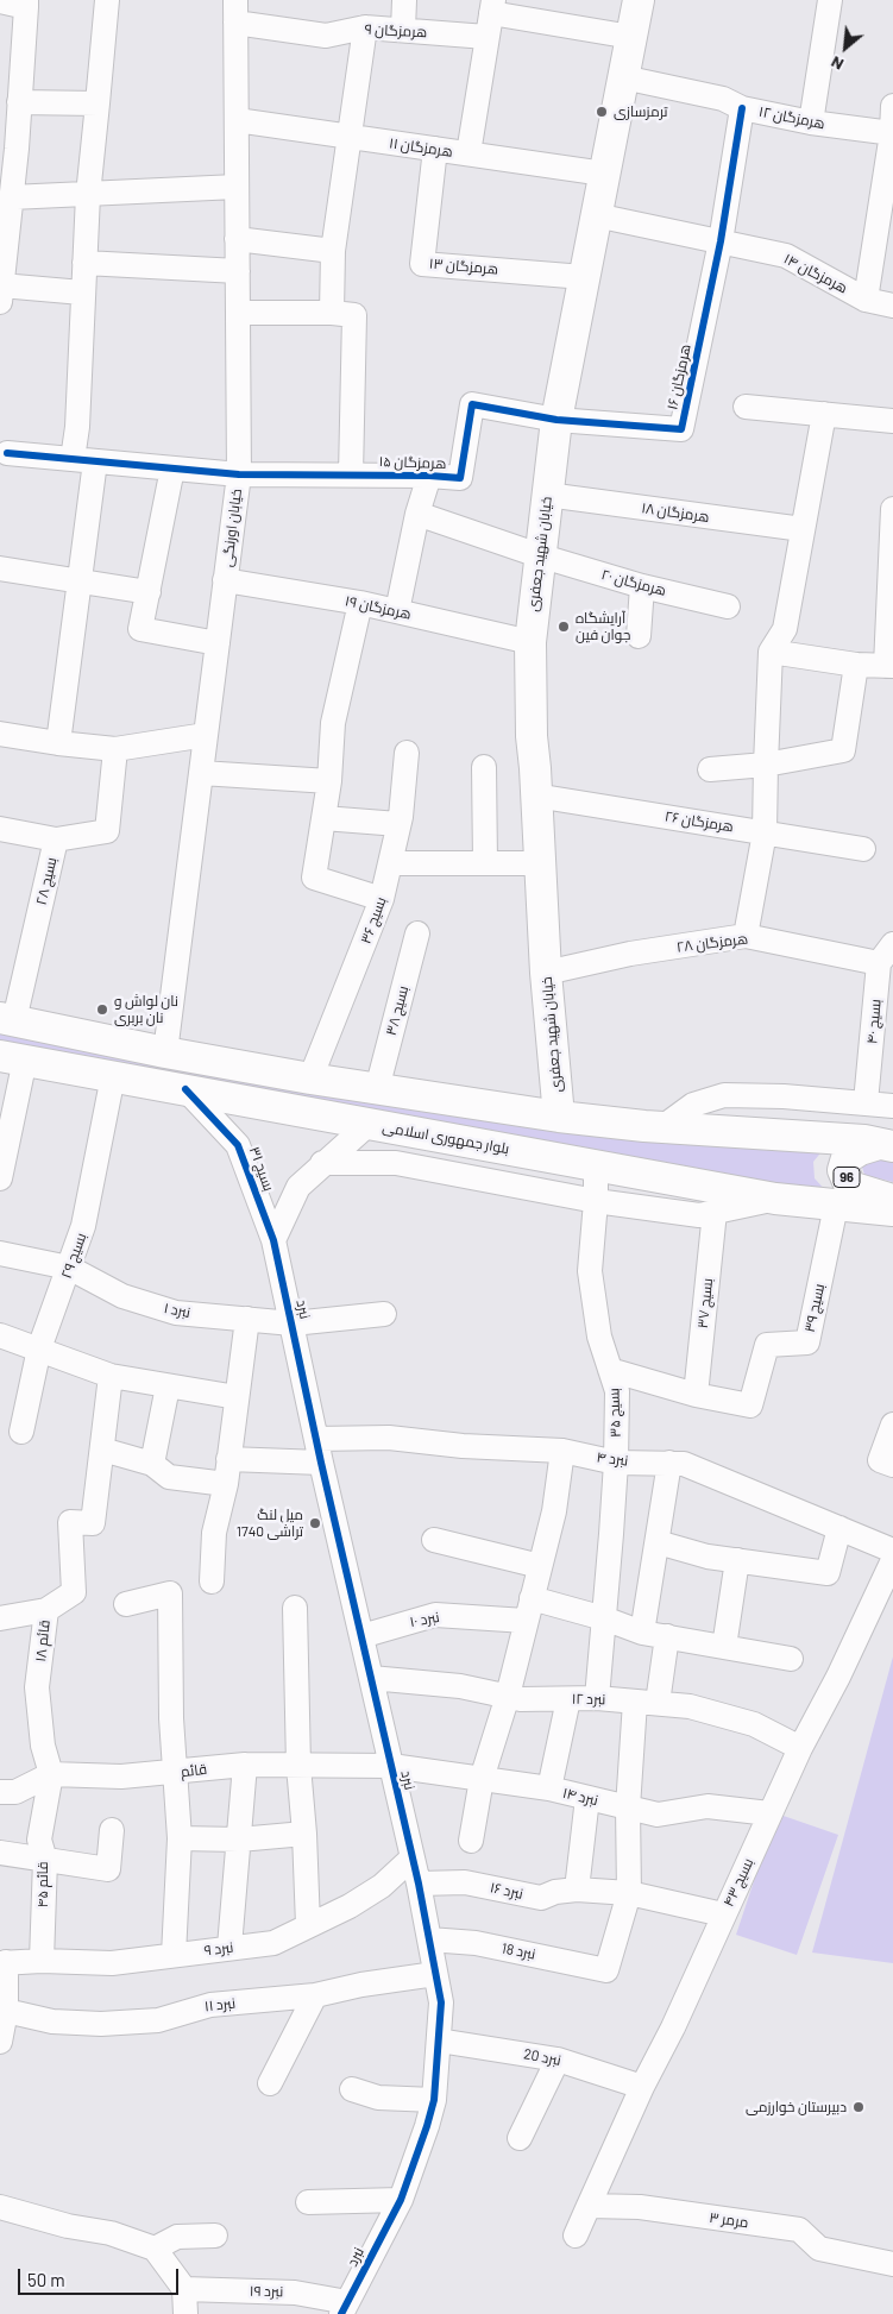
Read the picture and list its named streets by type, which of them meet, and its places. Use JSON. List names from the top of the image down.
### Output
{
  "streets": {
    "main road": ["خیابان شهید جعفری", "بلوار جمهوری اسلامی", "96"],
    "street": [
      "هرمزگان ۹",
      "هرمزگان ۱۲",
      "هرمزگان ۱۱",
      "هرمزگان ۱۳",
      "هرمزگان ۱۴",
      "هرمزگان ۱۶",
      "هرمزگان ۱۵",
      "هرمزگان ۱۸",
      "خیابان اورنگی",
      "هرمزگان ۲۰",
      "هرمزگان ۱۹",
      "هرمزگان ۲۶",
      "بسیج ۲۸",
      "بسیج ۳۶",
      "هرمزگان ۲۸",
      "بسیج ۳۸",
      "بسیج ۴۰",
      "بسیج ۳۱",
      "بسیج ۲۹",
      "بسیج ۳۷",
      "بسیج ۳۹",
      "نبرد",
      "نبرد ۱",
      "بسیج ۳۵",
      "نبرد ۴",
      "نبرد ۱۰",
      "قائم ۱۸",
      "نبرد ۱۲",
      "قائم",
      "نبرد ۱۴",
      "بسیج ۴۳",
      "قائم ۴۵",
      "نبرد ۱۶",
      "نبرد ۹",
      "نبرد 18",
      "نبرد ۱۱",
      "نبرد 20",
      "مرمر ۳",
      "نبرد ۱۹"
    ]
  },
  "crossings": [
    ["هرمزگان ۹", "خیابان اورنگی"],
    ["هرمزگان ۱۲", "خیابان شهید جعفری"],
    ["هرمزگان ۱۱", "هرمزگان ۱۳"],
    ["هرمزگان ۱۱", "خیابان اورنگی"],
    ["هرمزگان ۱۱", "خیابان شهید جعفری"],
    ["هرمزگان ۱۳", "خیابان شهید جعفری"],
    ["هرمزگان ۱۴", "هرمزگان ۱۶"],
    ["هرمزگان ۱۴", "خیابان شهید جعفری"],
    ["هرمزگان ۱۶", "هرمزگان ۱۵"],
    ["هرمزگان ۱۶", "خیابان شهید جعفری"],
    ["هرمزگان ۱۵", "خیابان اورنگی"],
    ["هرمزگان ۱۵", "خیابان شهید جعفری"],
    ["هرمزگان ۱۸", "خیابان شهید جعفری"],
    ["خیابان اورنگی", "هرمزگان ۱۹"],
    ["خیابان شهید جعفری", "هرمزگان ۲۰"],
    ["خیابان شهید جعفری", "هرمزگان ۱۹"],
    ["خیابان شهید جعفری", "هرمزگان ۲۶"],
    ["خیابان شهید جعفری", "هرمزگان ۲۸"],
    ["هرمزگان ۲۸", "بسیج ۴۰"],
    ["بلوار جمهوری اسلامی", "بسیج ۳۱"],
    ["بلوار جمهوری اسلامی", "بسیج ۲۹"],
    ["بلوار جمهوری اسلامی", "بسیج ۳۹"],
    ["بلوار جمهوری اسلامی", "بسیج ۳۵"],
    ["بسیج ۳۱", "نبرد"],
    ["بسیج ۲۹", "نبرد ۱"],
    ["بسیج ۳۷", "بسیج ۳۹"],
    ["نبرد", "نبرد ۱"],
    ["نبرد", "نبرد ۴"],
    ["نبرد", "نبرد ۱۰"],
    ["نبرد", "نبرد ۱۲"],
    ["نبرد", "قائم"],
    ["نبرد", "نبرد ۱۴"],
    ["نبرد", "نبرد ۱۶"],
    ["نبرد", "نبرد ۹"],
    ["نبرد", "نبرد 18"],
    ["نبرد", "نبرد ۱۱"],
    ["نبرد", "نبرد 20"],
    ["نبرد", "نبرد ۱۹"],
    ["بسیج ۳۵", "نبرد ۴"],
    ["بسیج ۳۵", "نبرد ۱۰"],
    ["بسیج ۳۵", "نبرد ۱۲"],
    ["قائم ۱۸", "قائم"],
    ["قائم ۱۸", "قائم ۴۵"],
    ["نبرد ۱۲", "بسیج ۴۳"],
    ["قائم", "نبرد ۱۴"],
    ["قائم", "قائم ۴۵"],
    ["نبرد ۱۴", "بسیج ۴۳"],
    ["بسیج ۴۳", "نبرد ۱۶"],
    ["بسیج ۴۳", "نبرد 20"],
    ["بسیج ۴۳", "مرمر ۳"],
    ["قائم ۴۵", "نبرد ۹"],
    ["نبرد ۱۶", "نبرد 18"]
  ],
  "places": [
    "ترمزسازی",
    "آرایشگاه جوان فین",
    "نان لواش و نان بربری",
    "میل لنگ تراشی 1740",
    "دبیرستان خوارزمی"
  ],
  "scale_bar": "50 m",
  "north": "bottom left"
}
